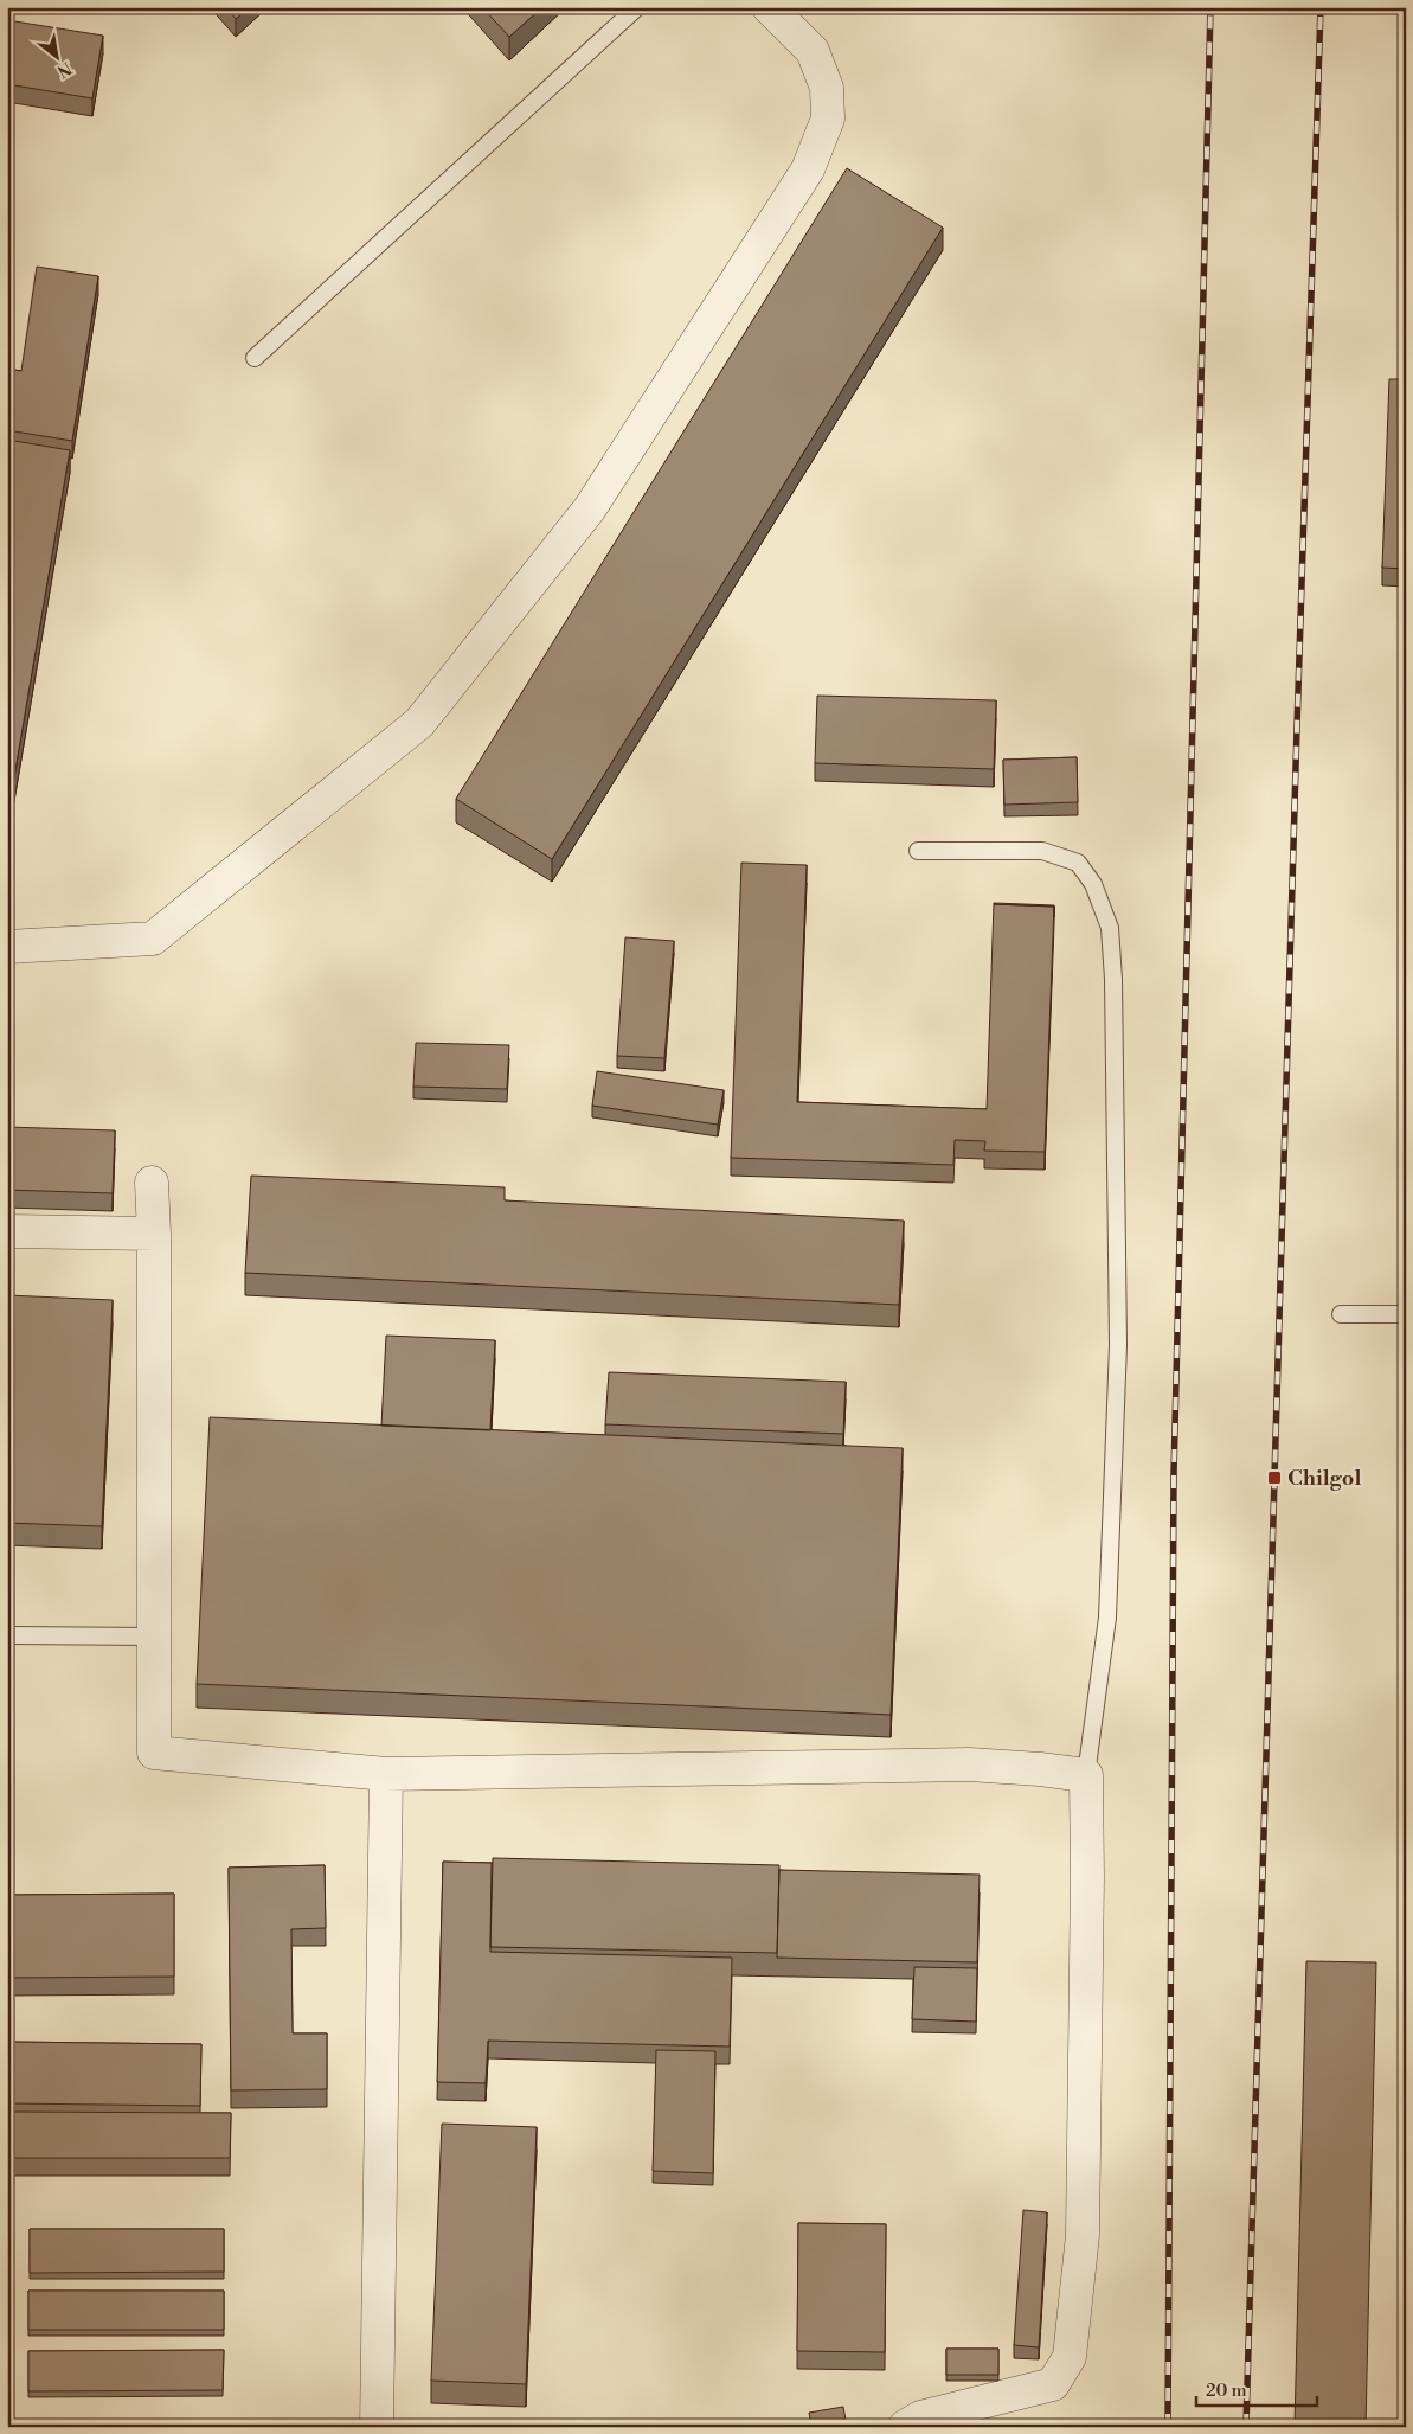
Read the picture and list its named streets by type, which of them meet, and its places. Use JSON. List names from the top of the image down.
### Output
{
  "places": {
    "transit": ["Chilgol"]
  },
  "scale_bar": "20 m",
  "north": "bottom right"
}
